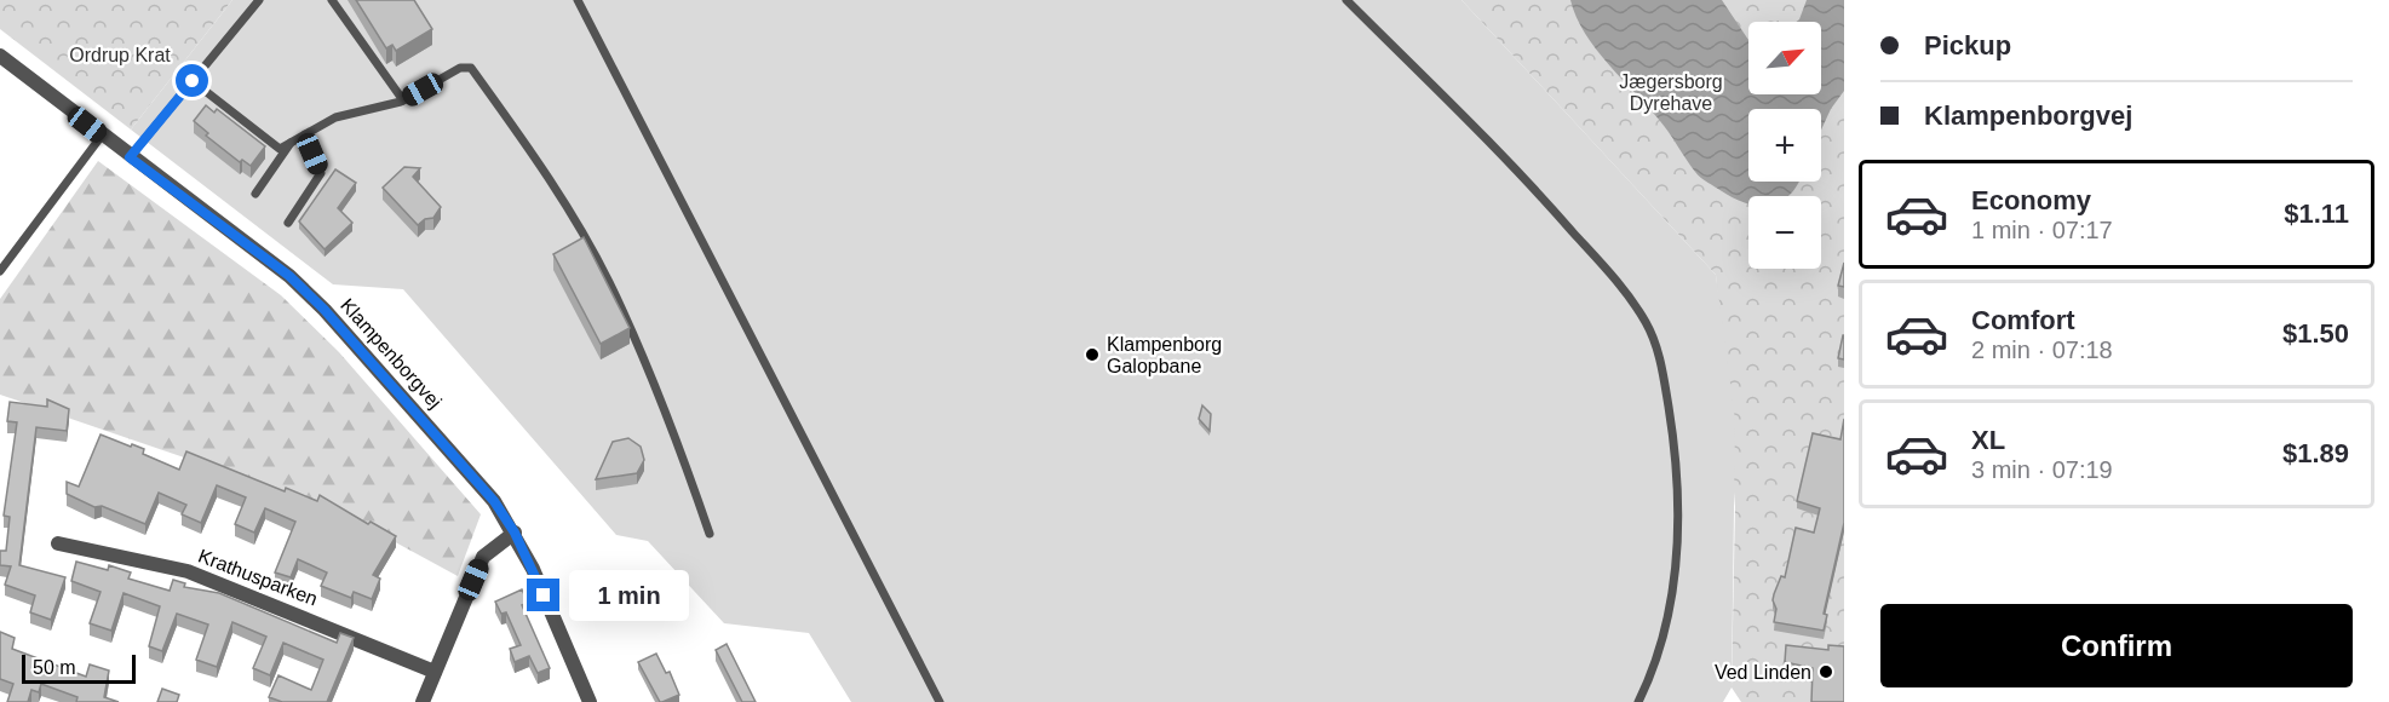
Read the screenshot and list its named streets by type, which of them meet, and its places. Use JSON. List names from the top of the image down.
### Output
{
  "streets": {
    "street": ["Klampenborgvej", "Krathusparken"]
  },
  "parks": ["Ordrup Krat", "Jægersborg Dyrehave"],
  "places": ["Klampenborg Galopbane", "Ved Linden"],
  "scale_bar": "50 m",
  "north": "top right",
  "page": {
    "banner": ["Pickup", "Klampenborgvej"],
    "map_buttons": ["+", "−"],
    "list": [
      {
        "name": "Economy",
        "note": "1 min · 07:17",
        "value": "$1.11"
      },
      {
        "name": "Comfort",
        "note": "2 min · 07:18",
        "value": "$1.50"
      },
      {
        "name": "XL",
        "note": "3 min · 07:19",
        "value": "$1.89"
      }
    ],
    "bubble": "1 min",
    "buttons": "Confirm",
    "scale": "50 m"
  }
}
